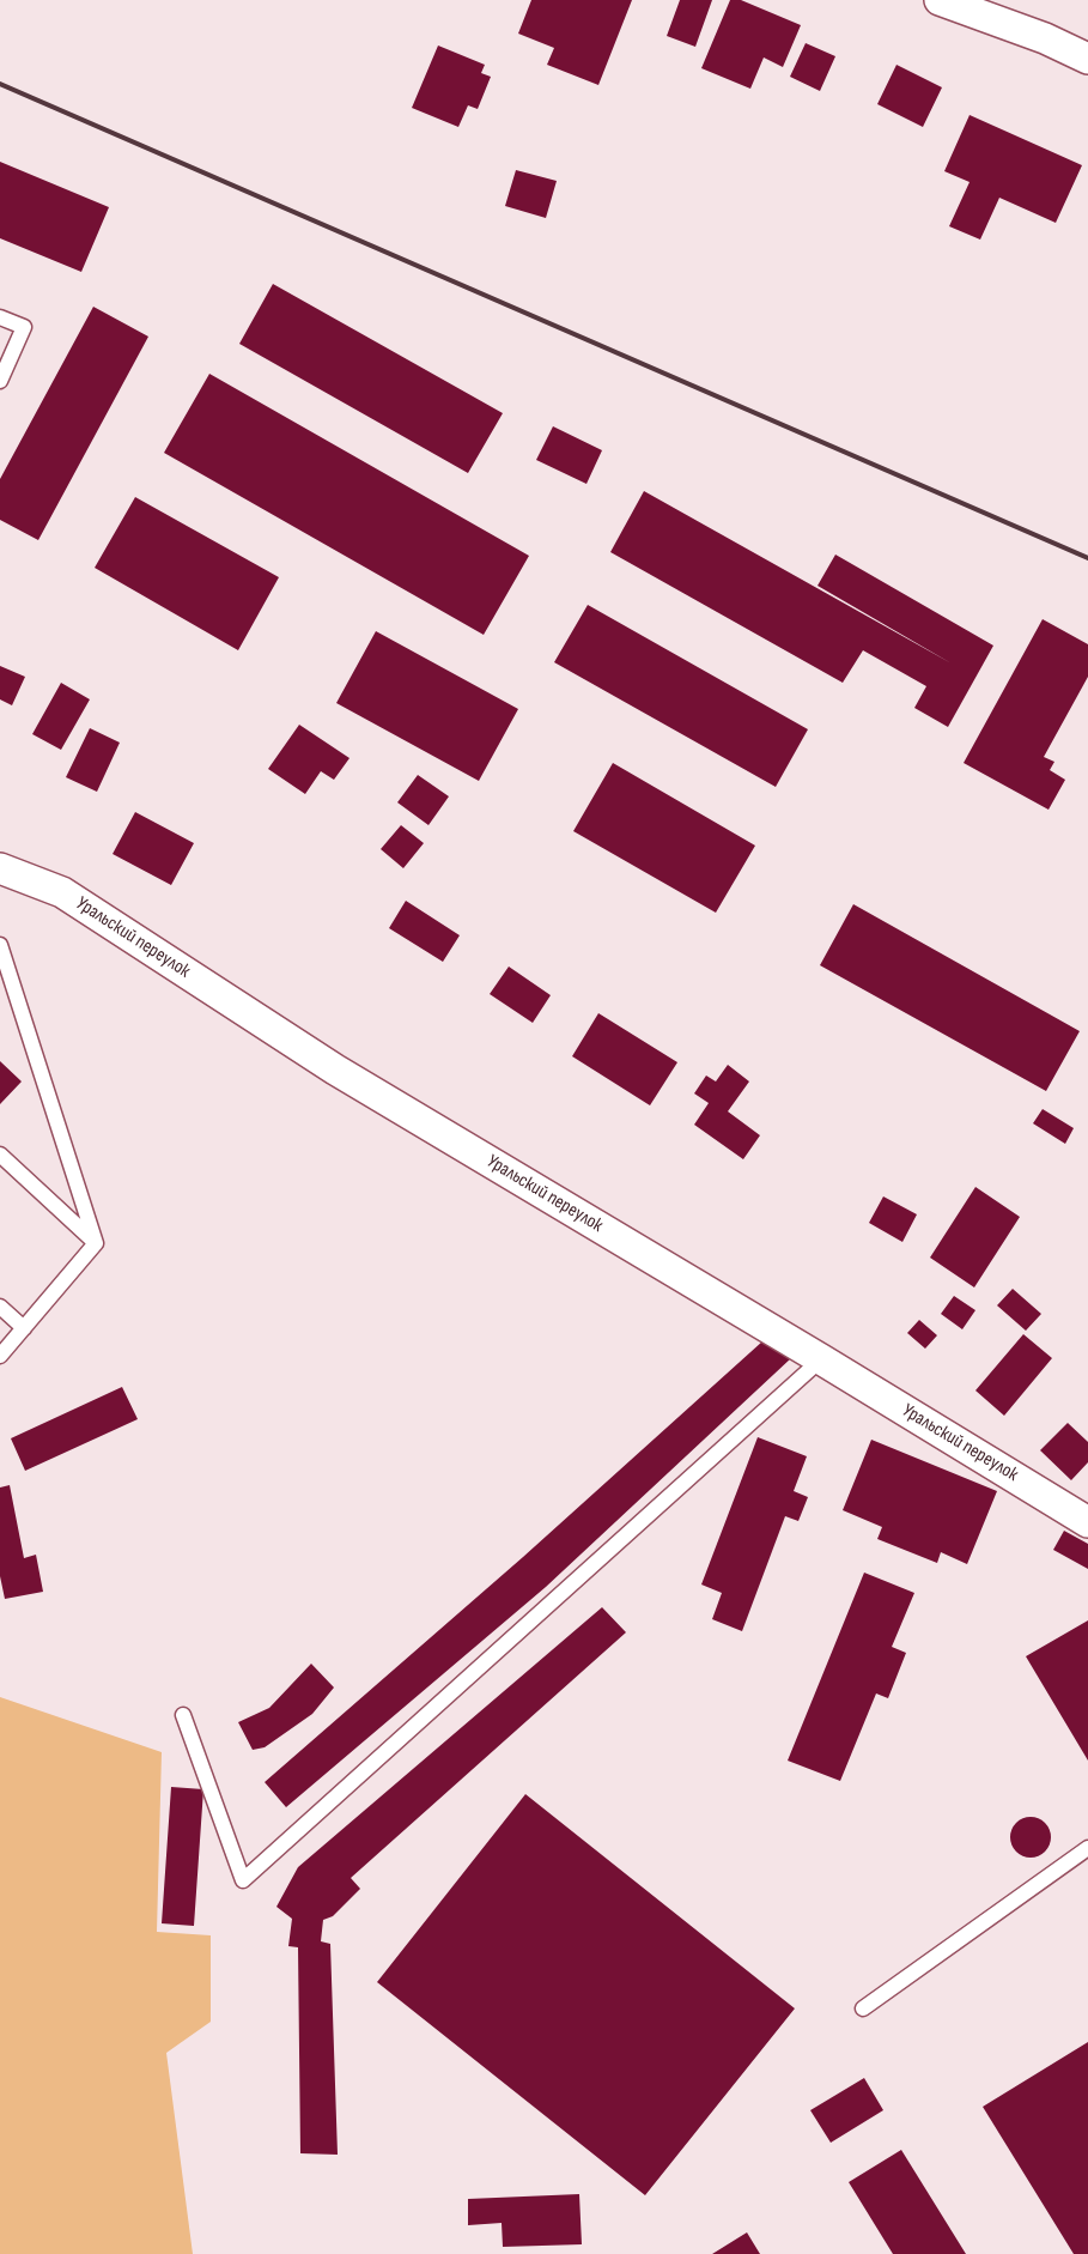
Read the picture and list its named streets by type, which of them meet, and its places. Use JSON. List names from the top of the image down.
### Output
{
  "streets": {
    "street": ["Уральский переулок"]
  }
}
